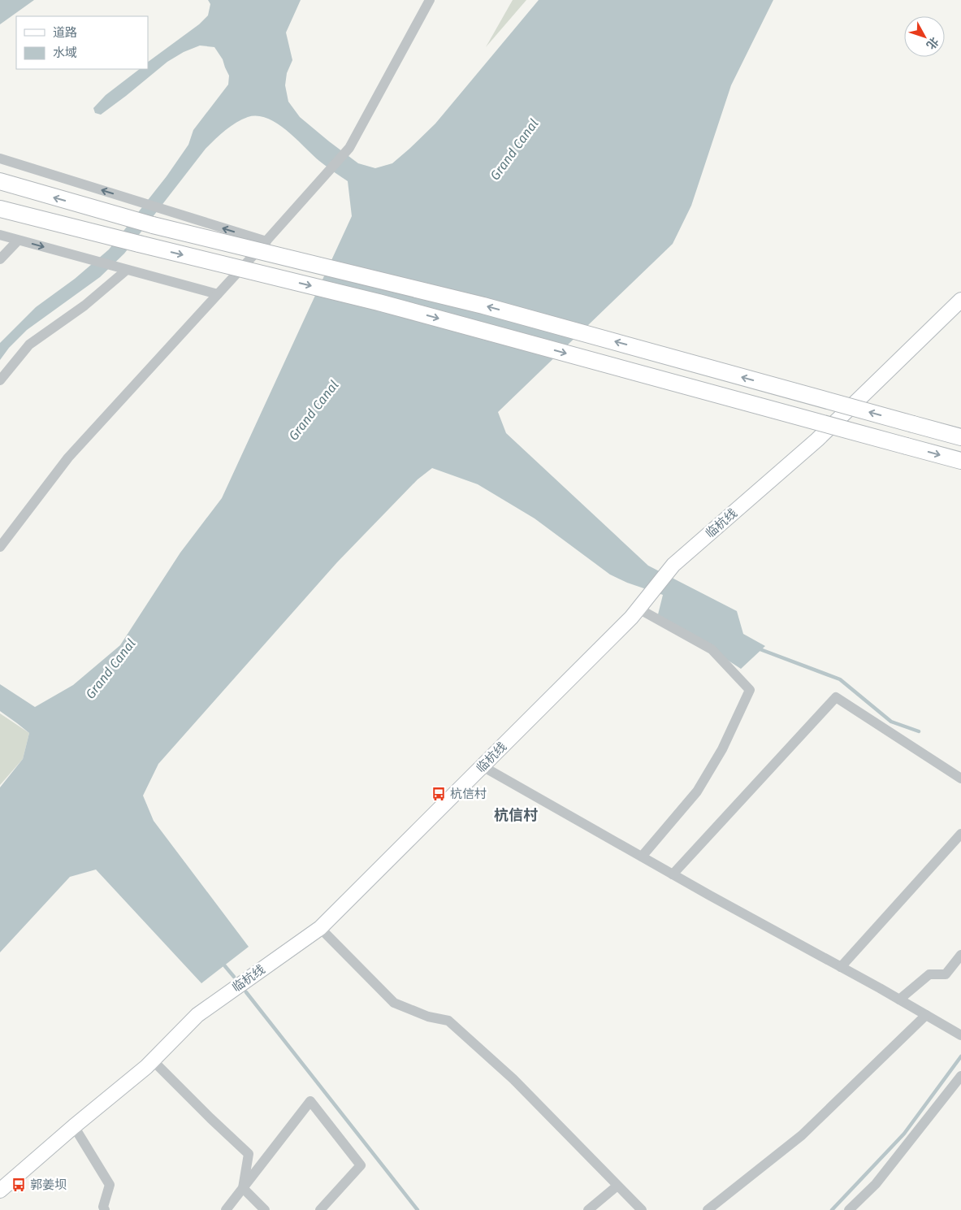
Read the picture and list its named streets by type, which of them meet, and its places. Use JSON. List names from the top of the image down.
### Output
{
  "streets": {
    "street": ["临杭线"]
  },
  "districts": ["杭信村"],
  "water": ["Grand Canal"],
  "places": {
    "bus stop": ["杭信村", "郭姜坝"]
  },
  "legend": ["道路", "水域"],
  "north": "bottom right"
}
